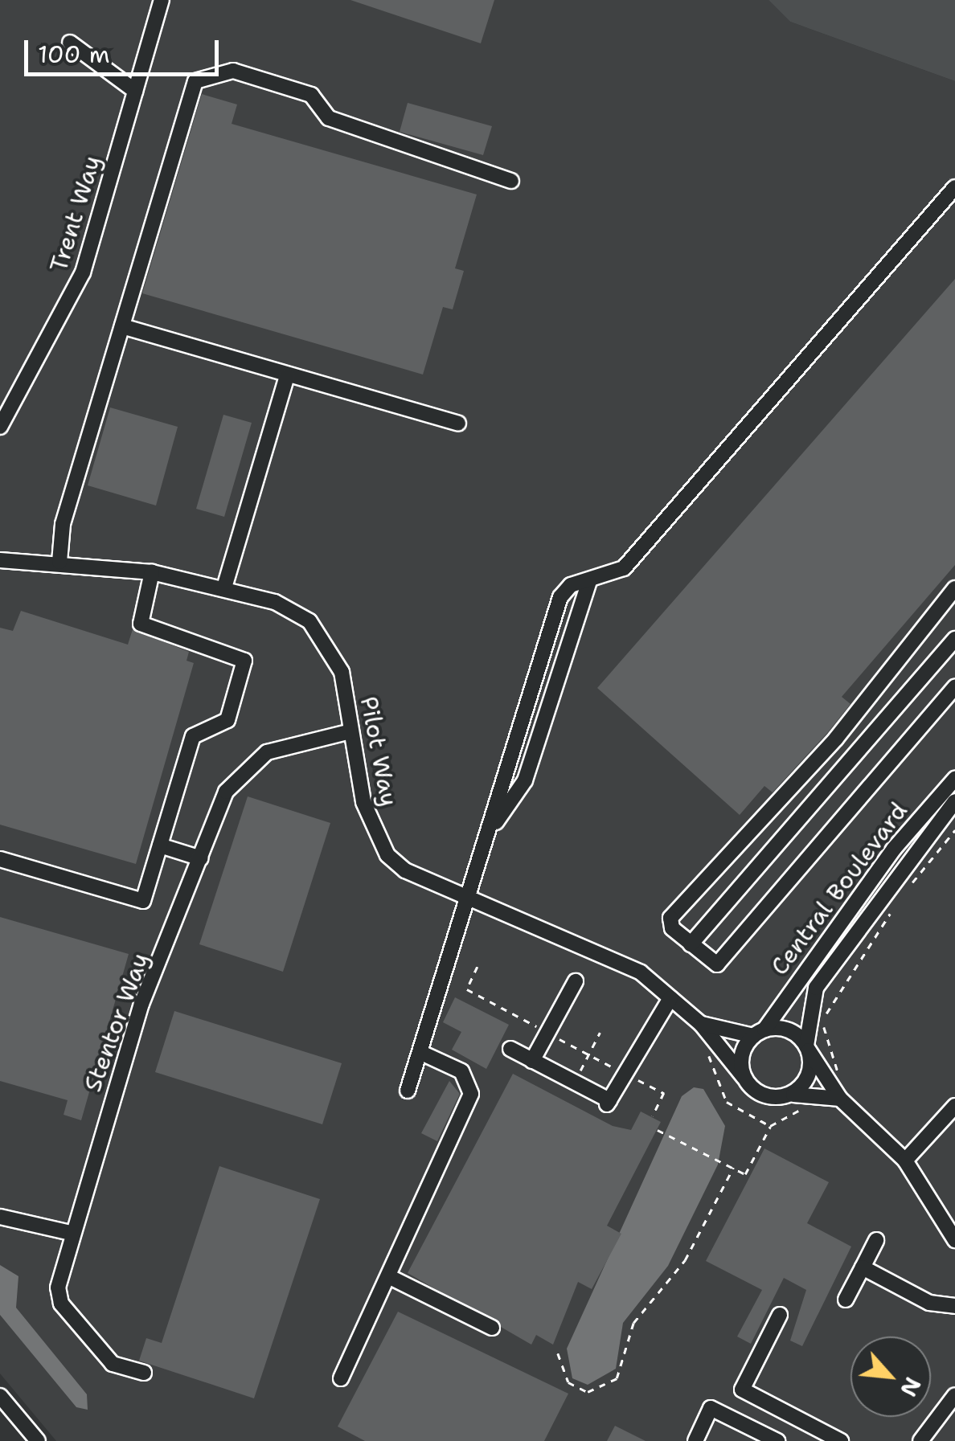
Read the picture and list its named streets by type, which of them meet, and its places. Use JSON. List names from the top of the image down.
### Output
{
  "streets": {
    "street": [
      "Trent Way",
      "Pilot Way",
      "Central Boulevard",
      "Stentor Way"
    ]
  },
  "crossings": [
    ["Pilot Way", "Central Boulevard"],
    ["Pilot Way", "Stentor Way"]
  ],
  "scale_bar": "100 m",
  "north": "bottom right"
}
